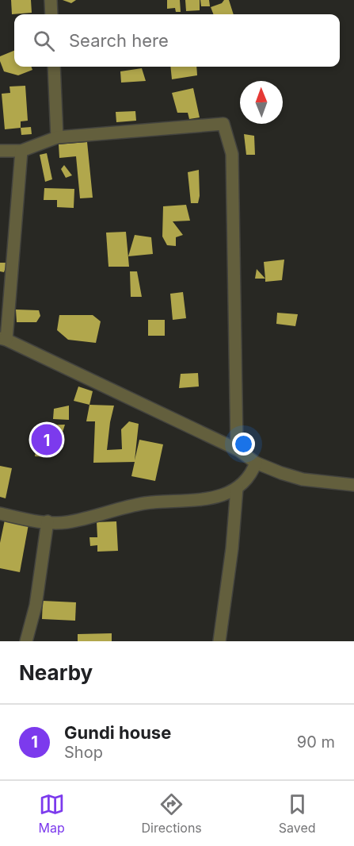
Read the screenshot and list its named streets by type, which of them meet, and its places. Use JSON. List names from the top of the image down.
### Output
{
  "north": "top",
  "page": {
    "search": "Search here",
    "pins": "1",
    "heading": "Nearby",
    "list": [
      {
        "mark": "1",
        "name": "Gundi house",
        "note": "Shop",
        "value": "90 m"
      }
    ],
    "nav": ["Map", "Directions", "Saved"]
  }
}
